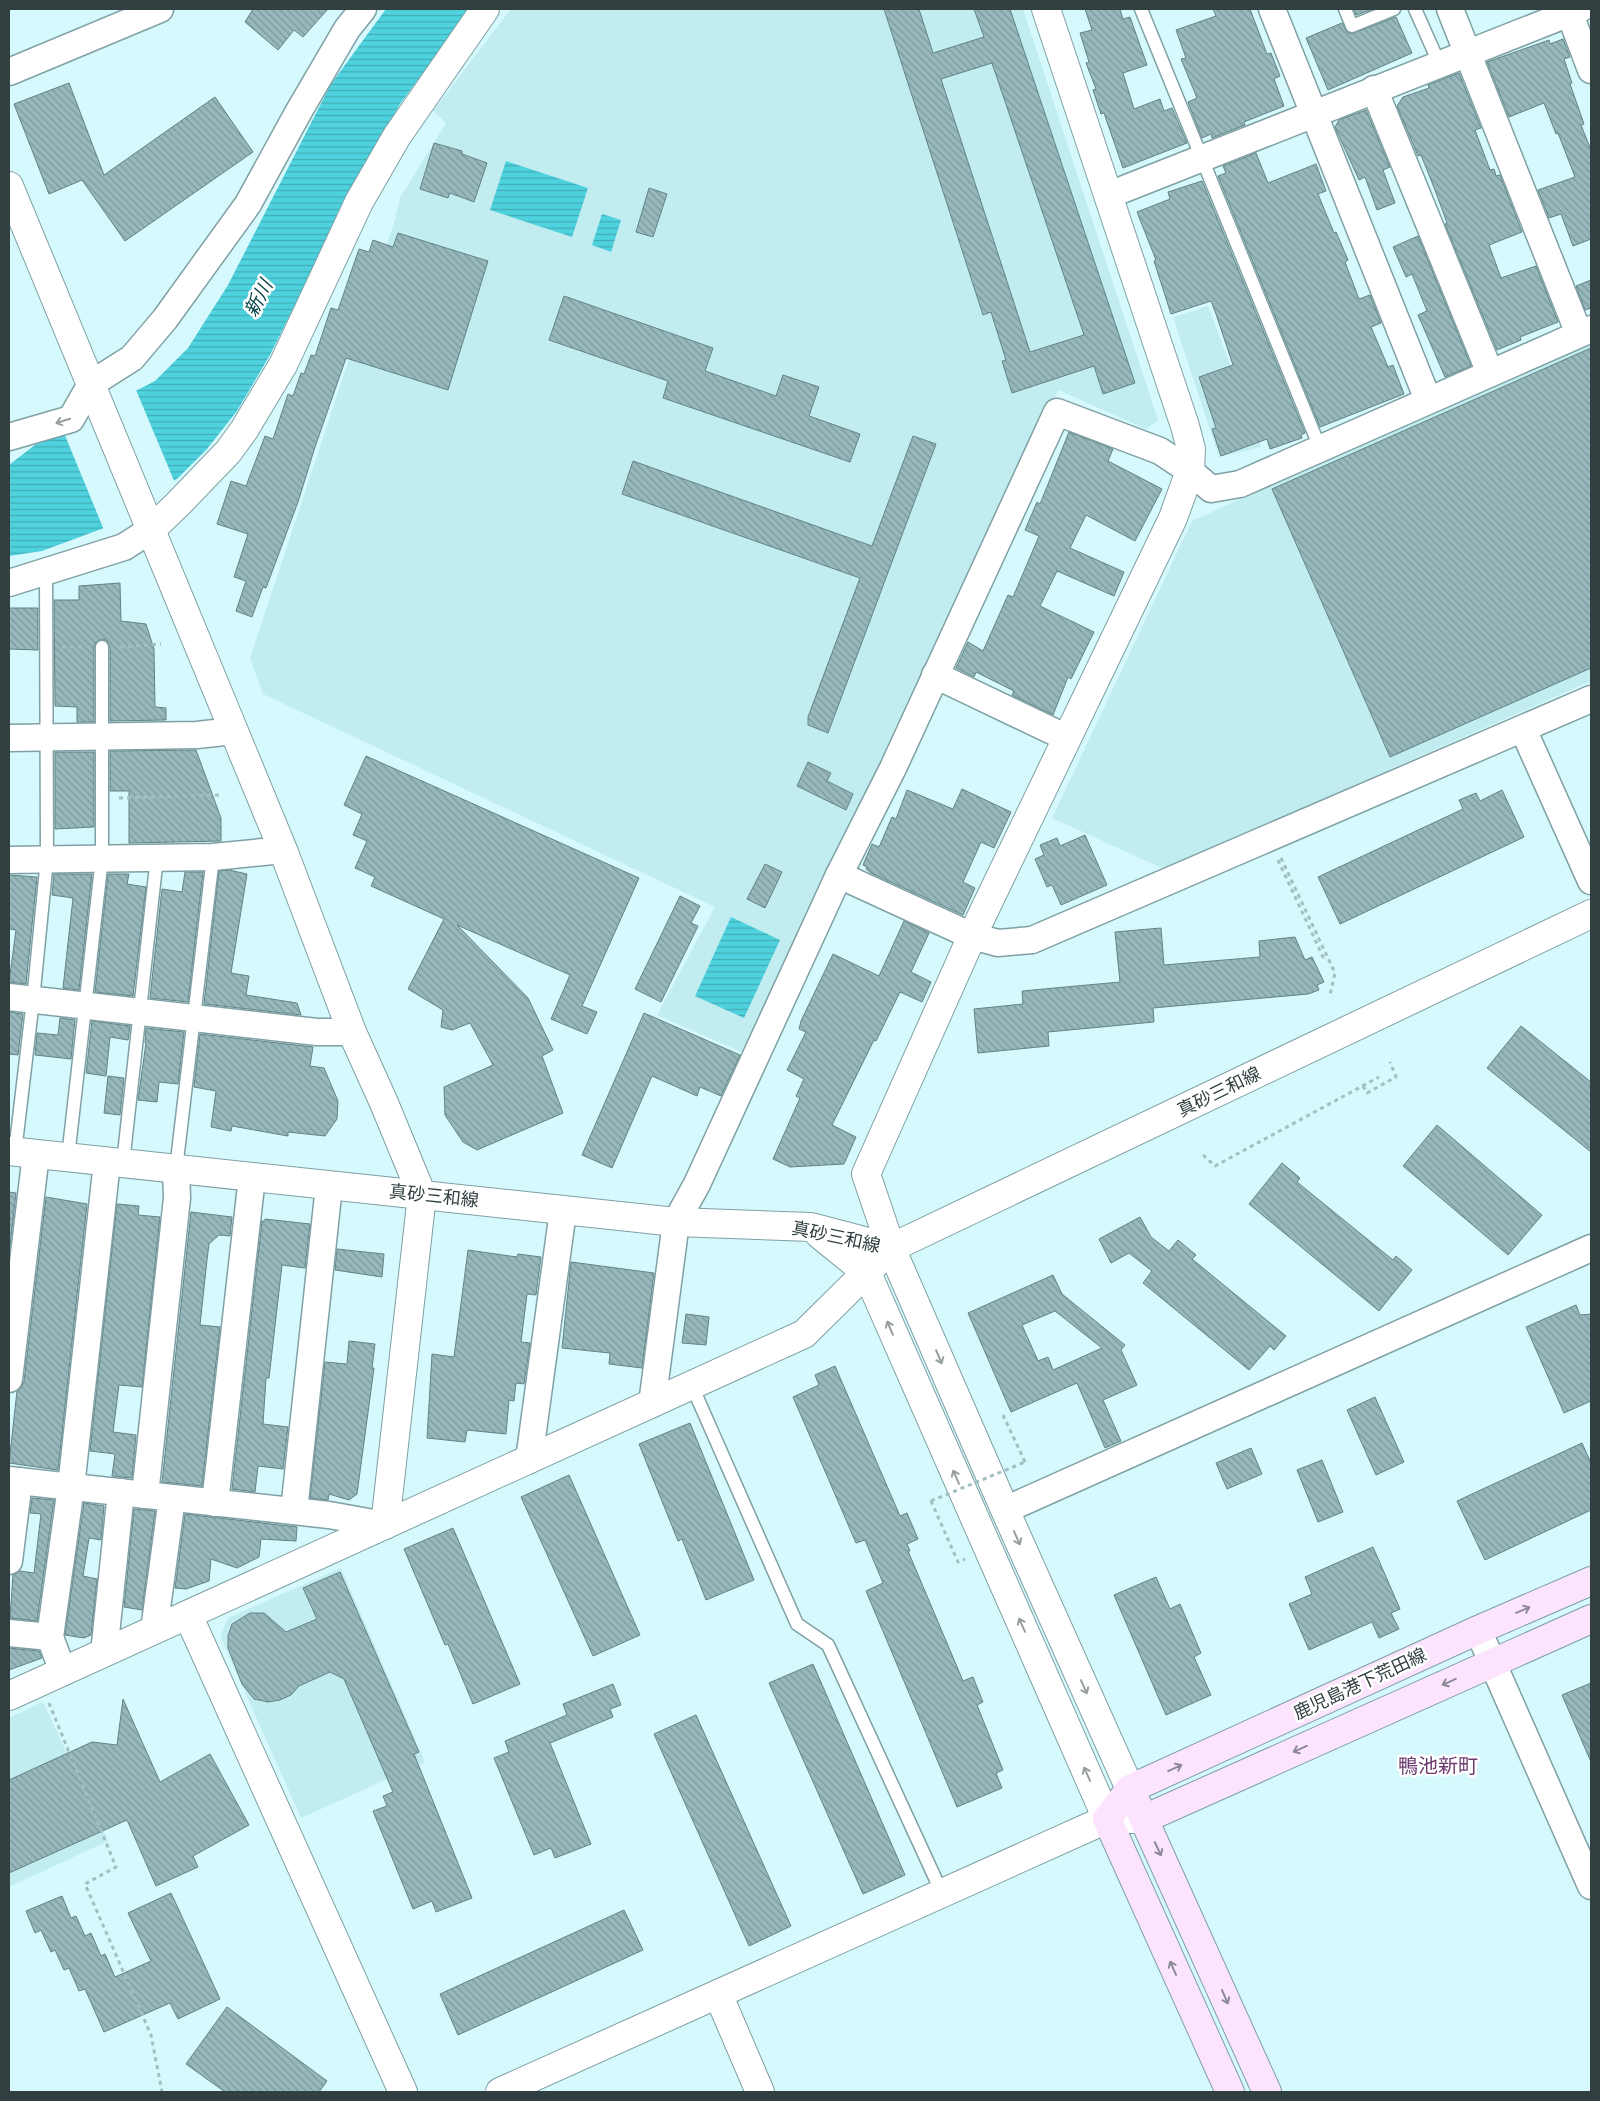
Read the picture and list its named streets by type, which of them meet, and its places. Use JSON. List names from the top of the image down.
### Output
{
  "streets": {
    "main road": ["鹿児島港下荒田線"],
    "street": ["真砂三和線"]
  },
  "districts": ["鴨池新町"],
  "water": ["新川"]
}
